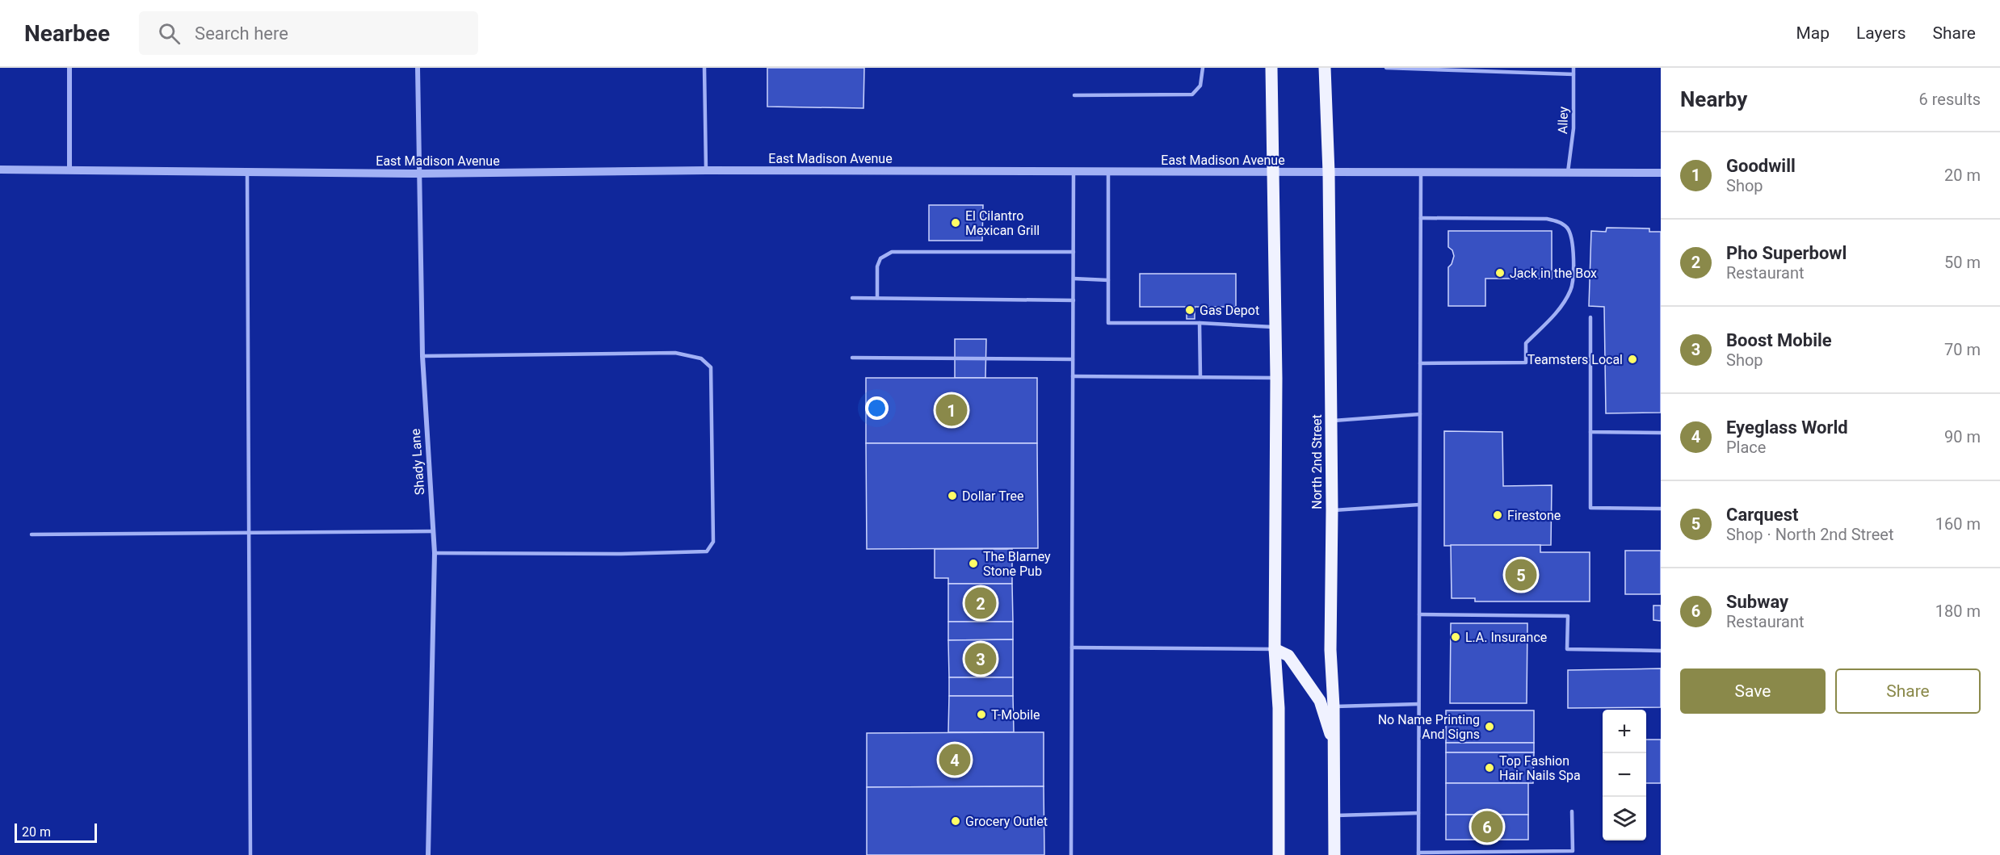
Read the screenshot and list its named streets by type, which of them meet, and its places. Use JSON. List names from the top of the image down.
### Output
{
  "streets": {
    "main road": ["North 2nd Street"],
    "street": ["East Madison Avenue", "Shady Lane"],
    "lane": ["Alley"]
  },
  "crossings": [
    ["Alley", "East Madison Avenue"],
    ["East Madison Avenue", "Shady Lane"],
    ["East Madison Avenue", "North 2nd Street"]
  ],
  "places": [
    "El Cilantro Mexican Grill",
    "Jack in the Box",
    "Gas Depot",
    "Teamsters Local",
    "Dollar Tree",
    "Firestone",
    "The Blarney Stone Pub",
    "L.A. Insurance",
    "T-Mobile",
    "No Name Printing And Signs",
    "Top Fashion Hair Nails Spa",
    "Grocery Outlet"
  ],
  "scale_bar": "20 m",
  "page": {
    "header": "Nearbee",
    "search": "Search here",
    "nav": ["Map", "Layers", "Share"],
    "heading": ["Nearby", "6 results"],
    "list": [
      {
        "mark": "1",
        "name": "Goodwill",
        "note": "Shop",
        "value": "20 m"
      },
      {
        "mark": "2",
        "name": "Pho Superbowl",
        "note": "Restaurant",
        "value": "50 m"
      },
      {
        "mark": "3",
        "name": "Boost Mobile",
        "note": "Shop",
        "value": "70 m"
      },
      {
        "mark": "4",
        "name": "Eyeglass World",
        "note": "Place",
        "value": "90 m"
      },
      {
        "mark": "5",
        "name": "Carquest",
        "note": "Shop · North 2nd Street",
        "value": "160 m"
      },
      {
        "mark": "6",
        "name": "Subway",
        "note": "Restaurant",
        "value": "180 m"
      }
    ],
    "pins": [
      "1",
      "5",
      "2",
      "3",
      "4",
      "6"
    ],
    "buttons": ["Save", "Share"],
    "map_buttons": ["+", "−"],
    "scale": "20 m"
  }
}
